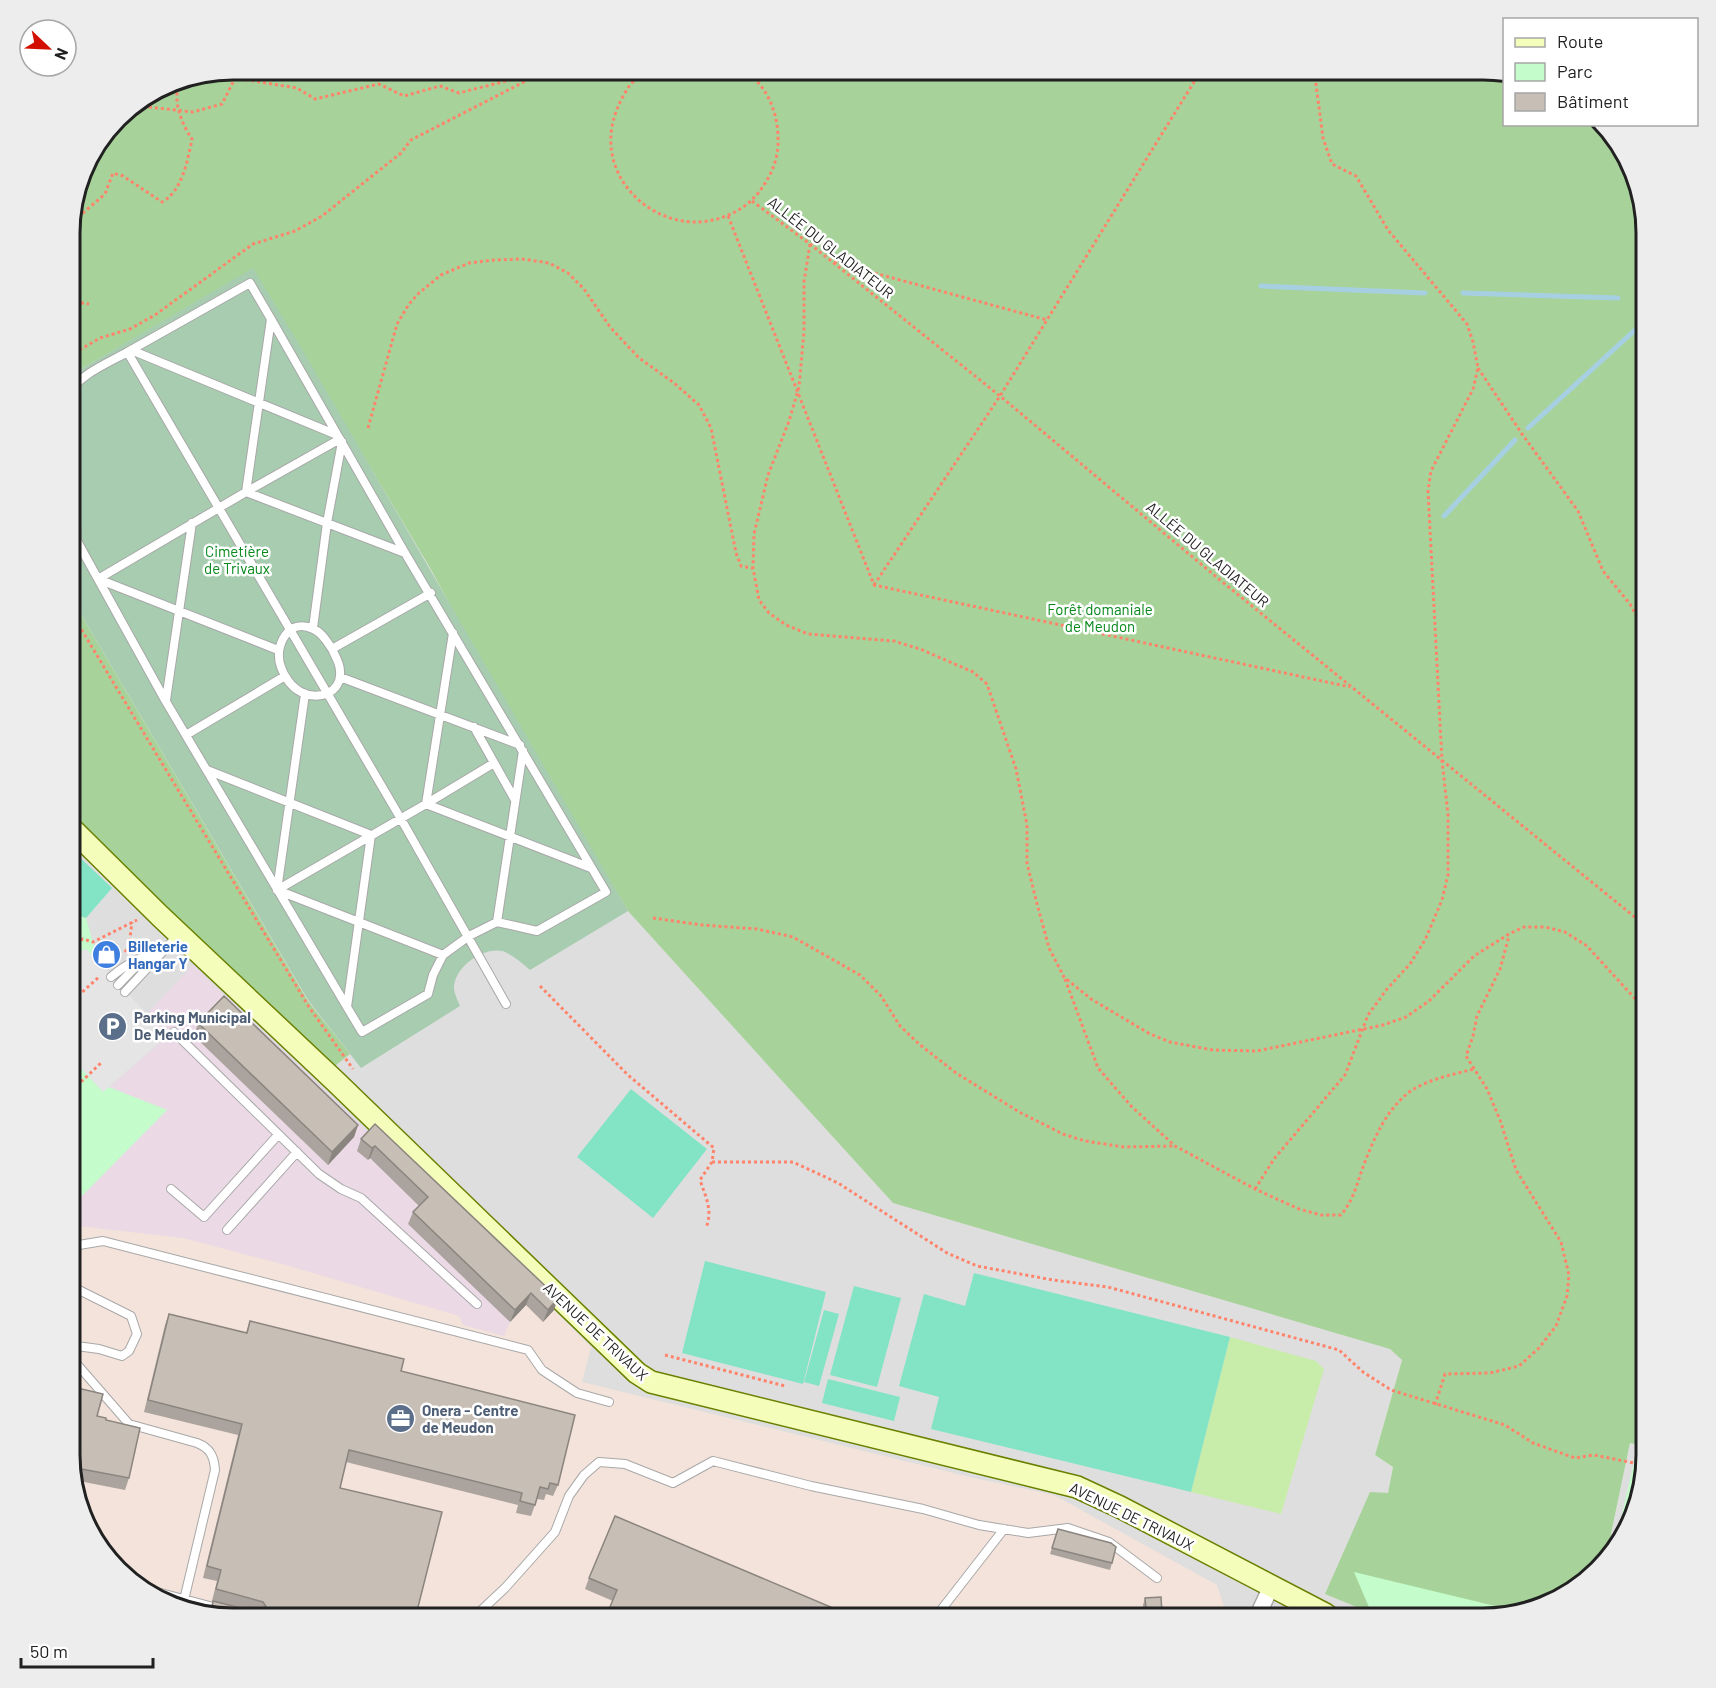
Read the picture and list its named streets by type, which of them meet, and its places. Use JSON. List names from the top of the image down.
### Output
{
  "streets": {
    "main road": ["AVENUE DE TRIVAUX"],
    "path": ["ALLÉE DU GLADIATEUR"]
  },
  "parks": ["Cimetière de Trivaux", "Forêt domaniale de Meudon"],
  "places": {
    "shop": ["Billeterie Hangar Y"],
    "parking": ["Parking Municipal De Meudon"],
    "office": ["Onera - Centre de Meudon"]
  },
  "legend": ["Route", "Parc", "Bâtiment"],
  "scale_bar": "50 m",
  "north": "bottom right"
}
